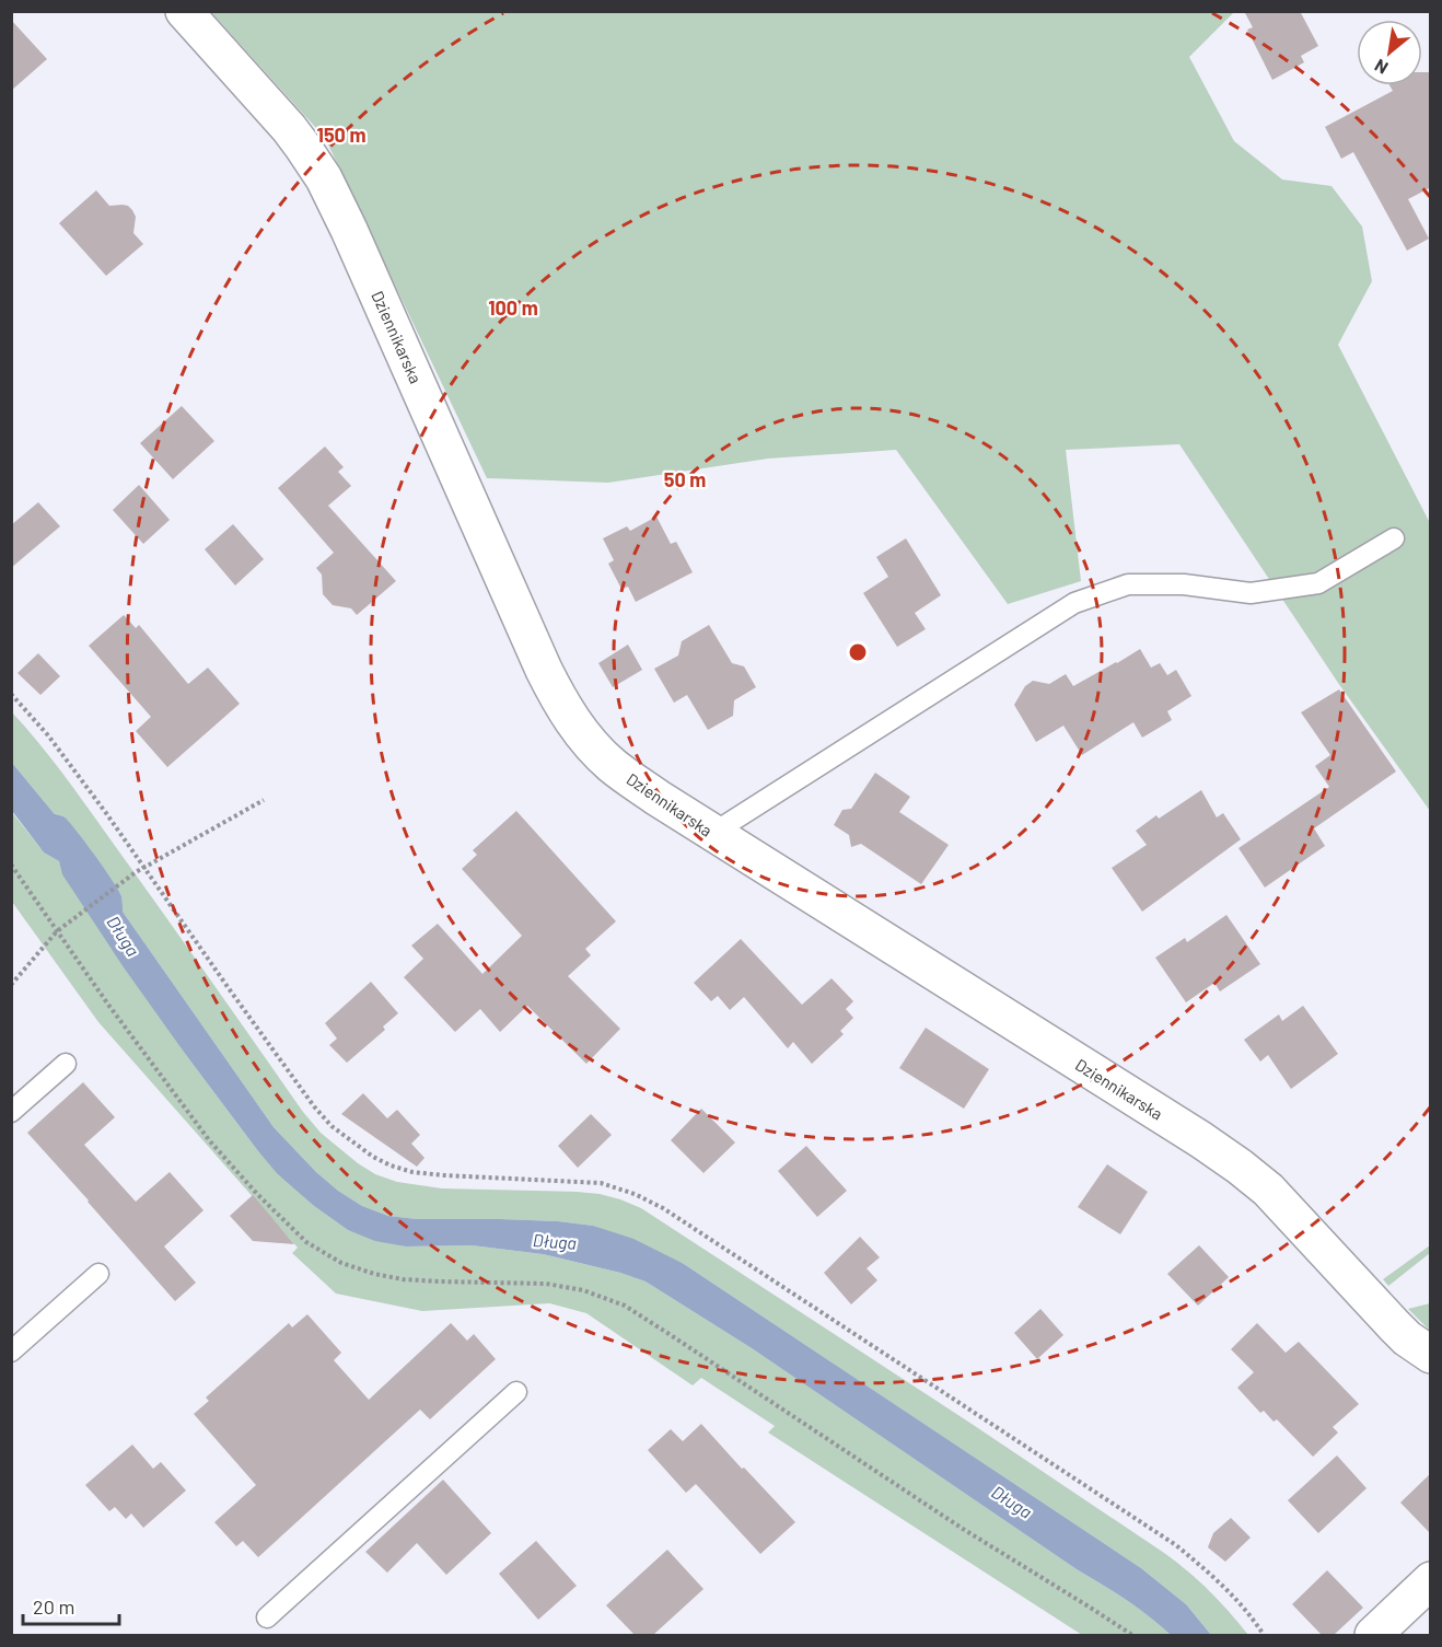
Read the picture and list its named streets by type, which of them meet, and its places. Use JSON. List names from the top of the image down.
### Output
{
  "streets": {
    "street": ["Dziennikarska"]
  },
  "water": ["Długa"],
  "scale_bar": "20 m",
  "north": "bottom left",
  "rings": ["150 m", "100 m", "50 m"]
}
